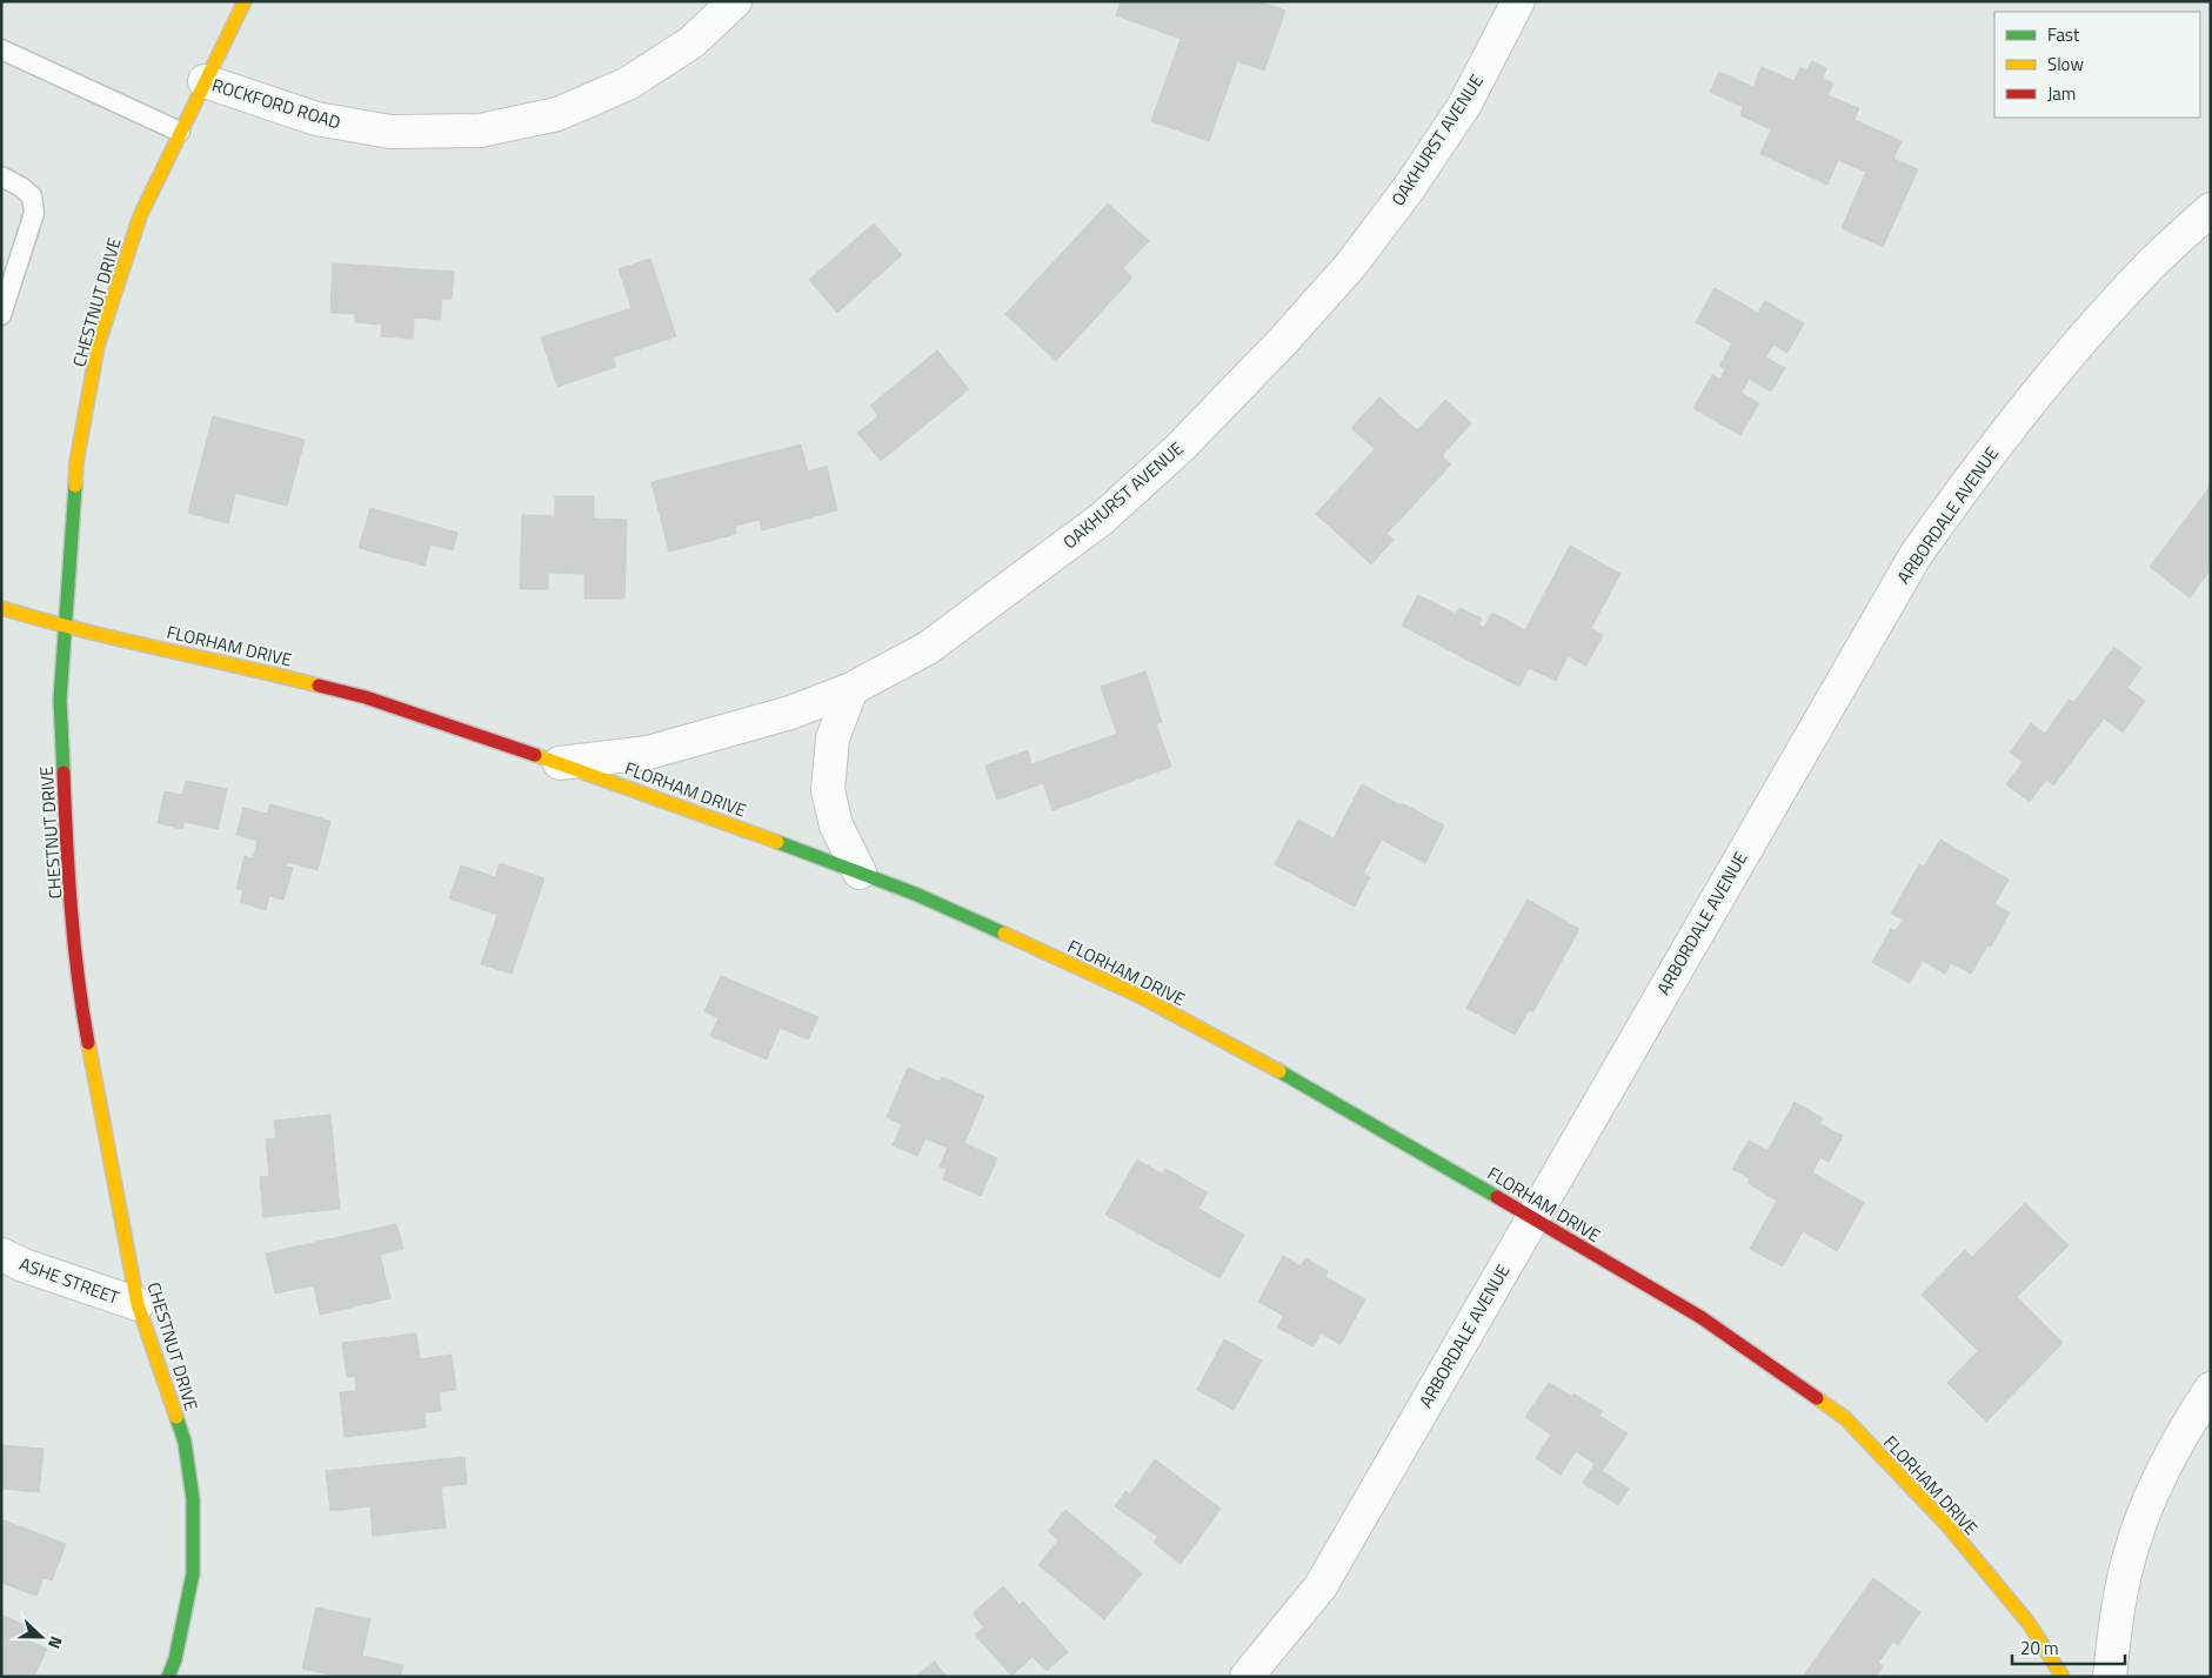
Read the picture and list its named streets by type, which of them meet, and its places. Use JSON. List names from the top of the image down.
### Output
{
  "streets": {
    "street": [
      "ROCKFORD ROAD",
      "OAKHURST AVENUE",
      "CHESTNUT DRIVE",
      "ARBORDALE AVENUE",
      "FLORHAM DRIVE",
      "ASHE STREET"
    ]
  },
  "crossings": [
    ["ROCKFORD ROAD", "CHESTNUT DRIVE"],
    ["OAKHURST AVENUE", "FLORHAM DRIVE"],
    ["CHESTNUT DRIVE", "FLORHAM DRIVE"],
    ["CHESTNUT DRIVE", "ASHE STREET"],
    ["ARBORDALE AVENUE", "FLORHAM DRIVE"]
  ],
  "legend": ["Fast", "Slow", "Jam"],
  "scale_bar": "20 m",
  "north": "right"
}
